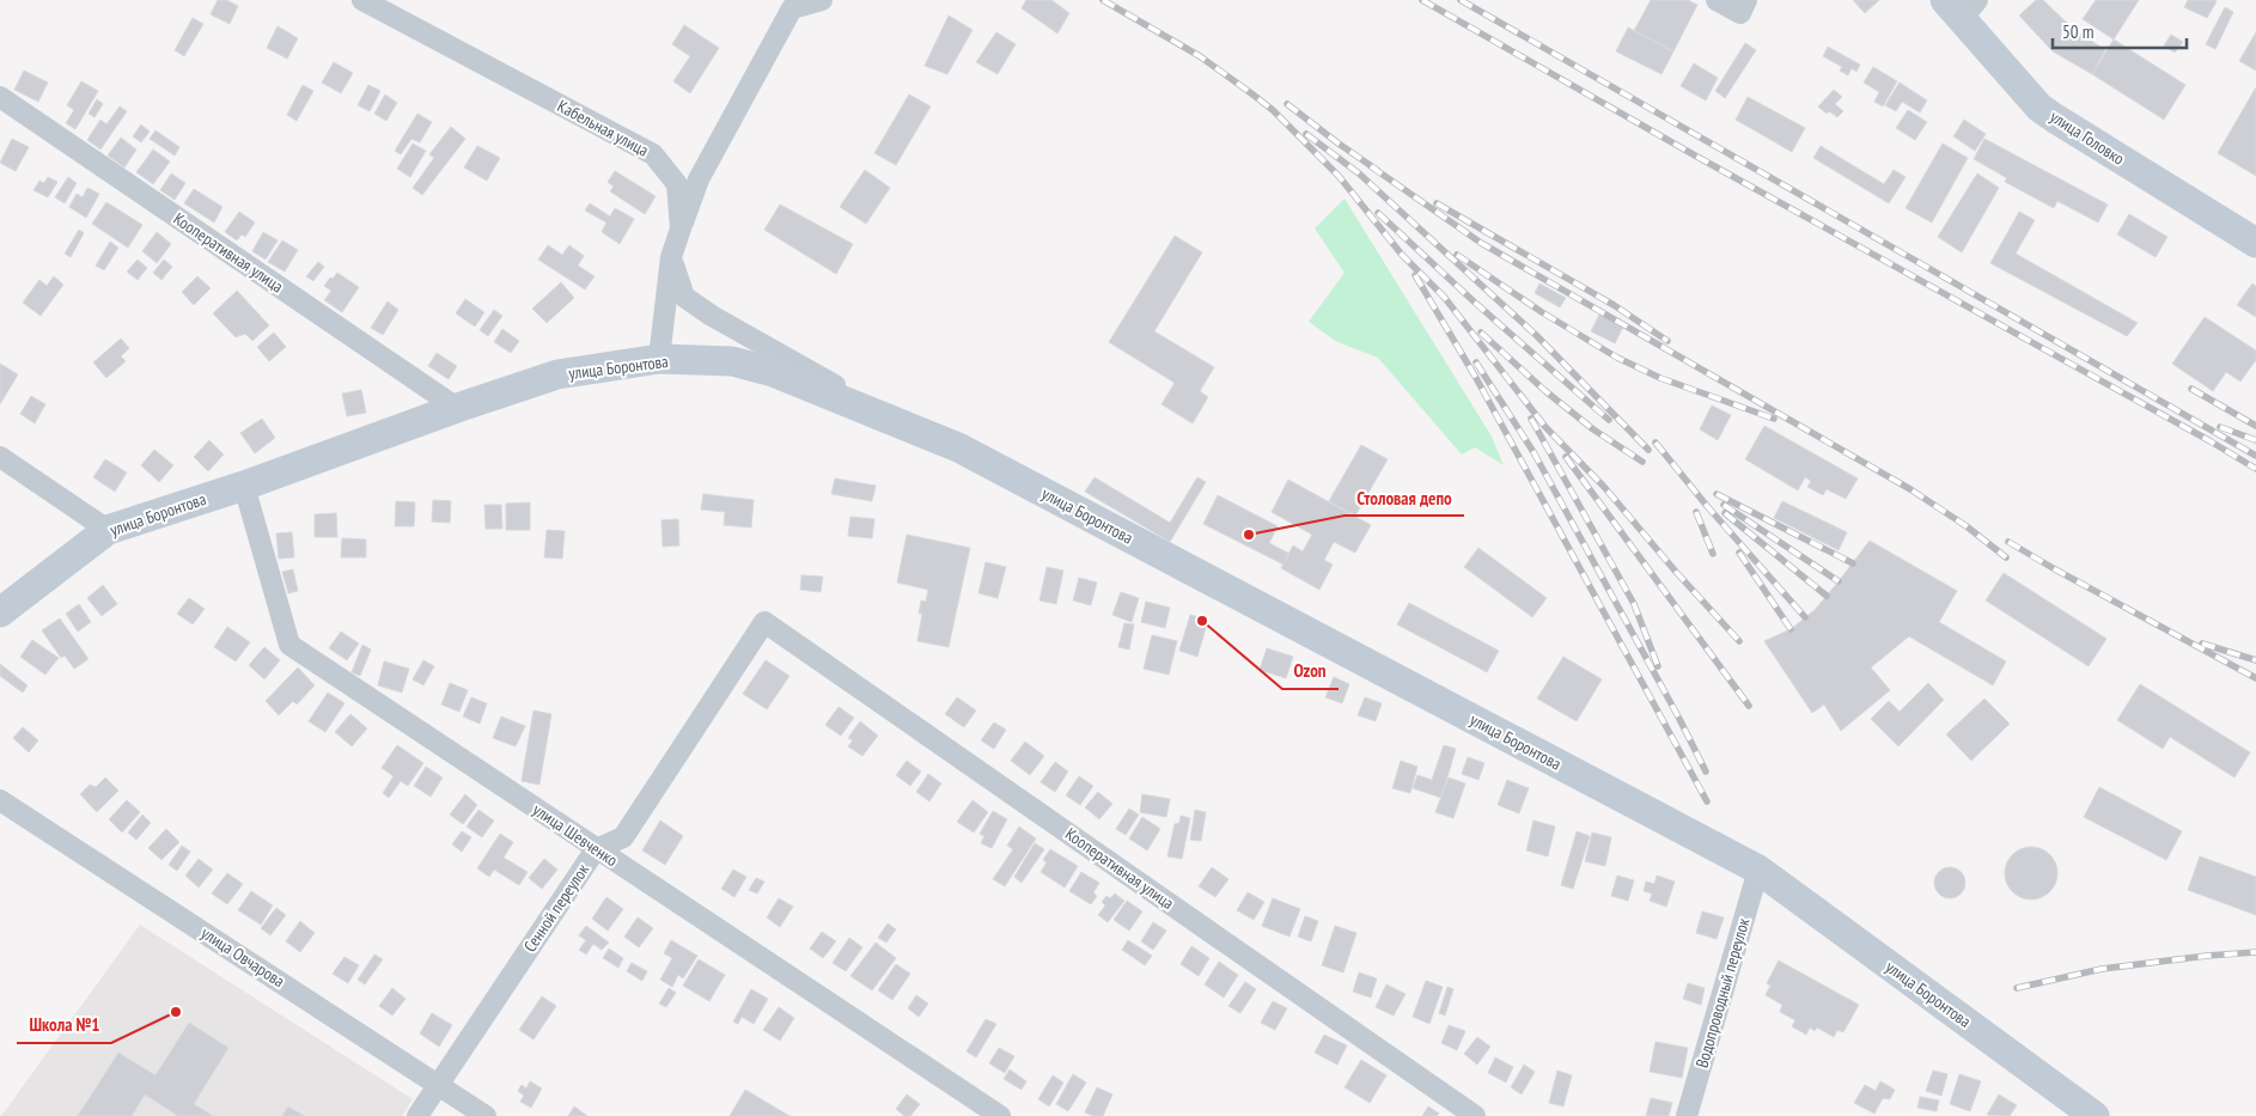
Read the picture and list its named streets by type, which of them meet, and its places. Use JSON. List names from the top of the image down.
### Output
{
  "streets": {
    "street": [
      "Кабельная улица",
      "улица Головко",
      "Кооперативная улица",
      "улица Боронтова",
      "улица Шевченко",
      "Сенной переулок",
      "улица Овчарова",
      "Водопроводный переулок"
    ]
  },
  "crossings": [
    ["Кабельная улица", "улица Боронтова"],
    ["Кооперативная улица", "улица Боронтова"],
    ["Кооперативная улица", "Сенной переулок"],
    ["улица Боронтова", "улица Шевченко"],
    ["улица Боронтова", "Водопроводный переулок"],
    ["улица Шевченко", "Сенной переулок"],
    ["Сенной переулок", "улица Овчарова"]
  ],
  "places": ["Столовая депо", "Ozon", "Школа №1"],
  "scale_bar": "50 m"
}
